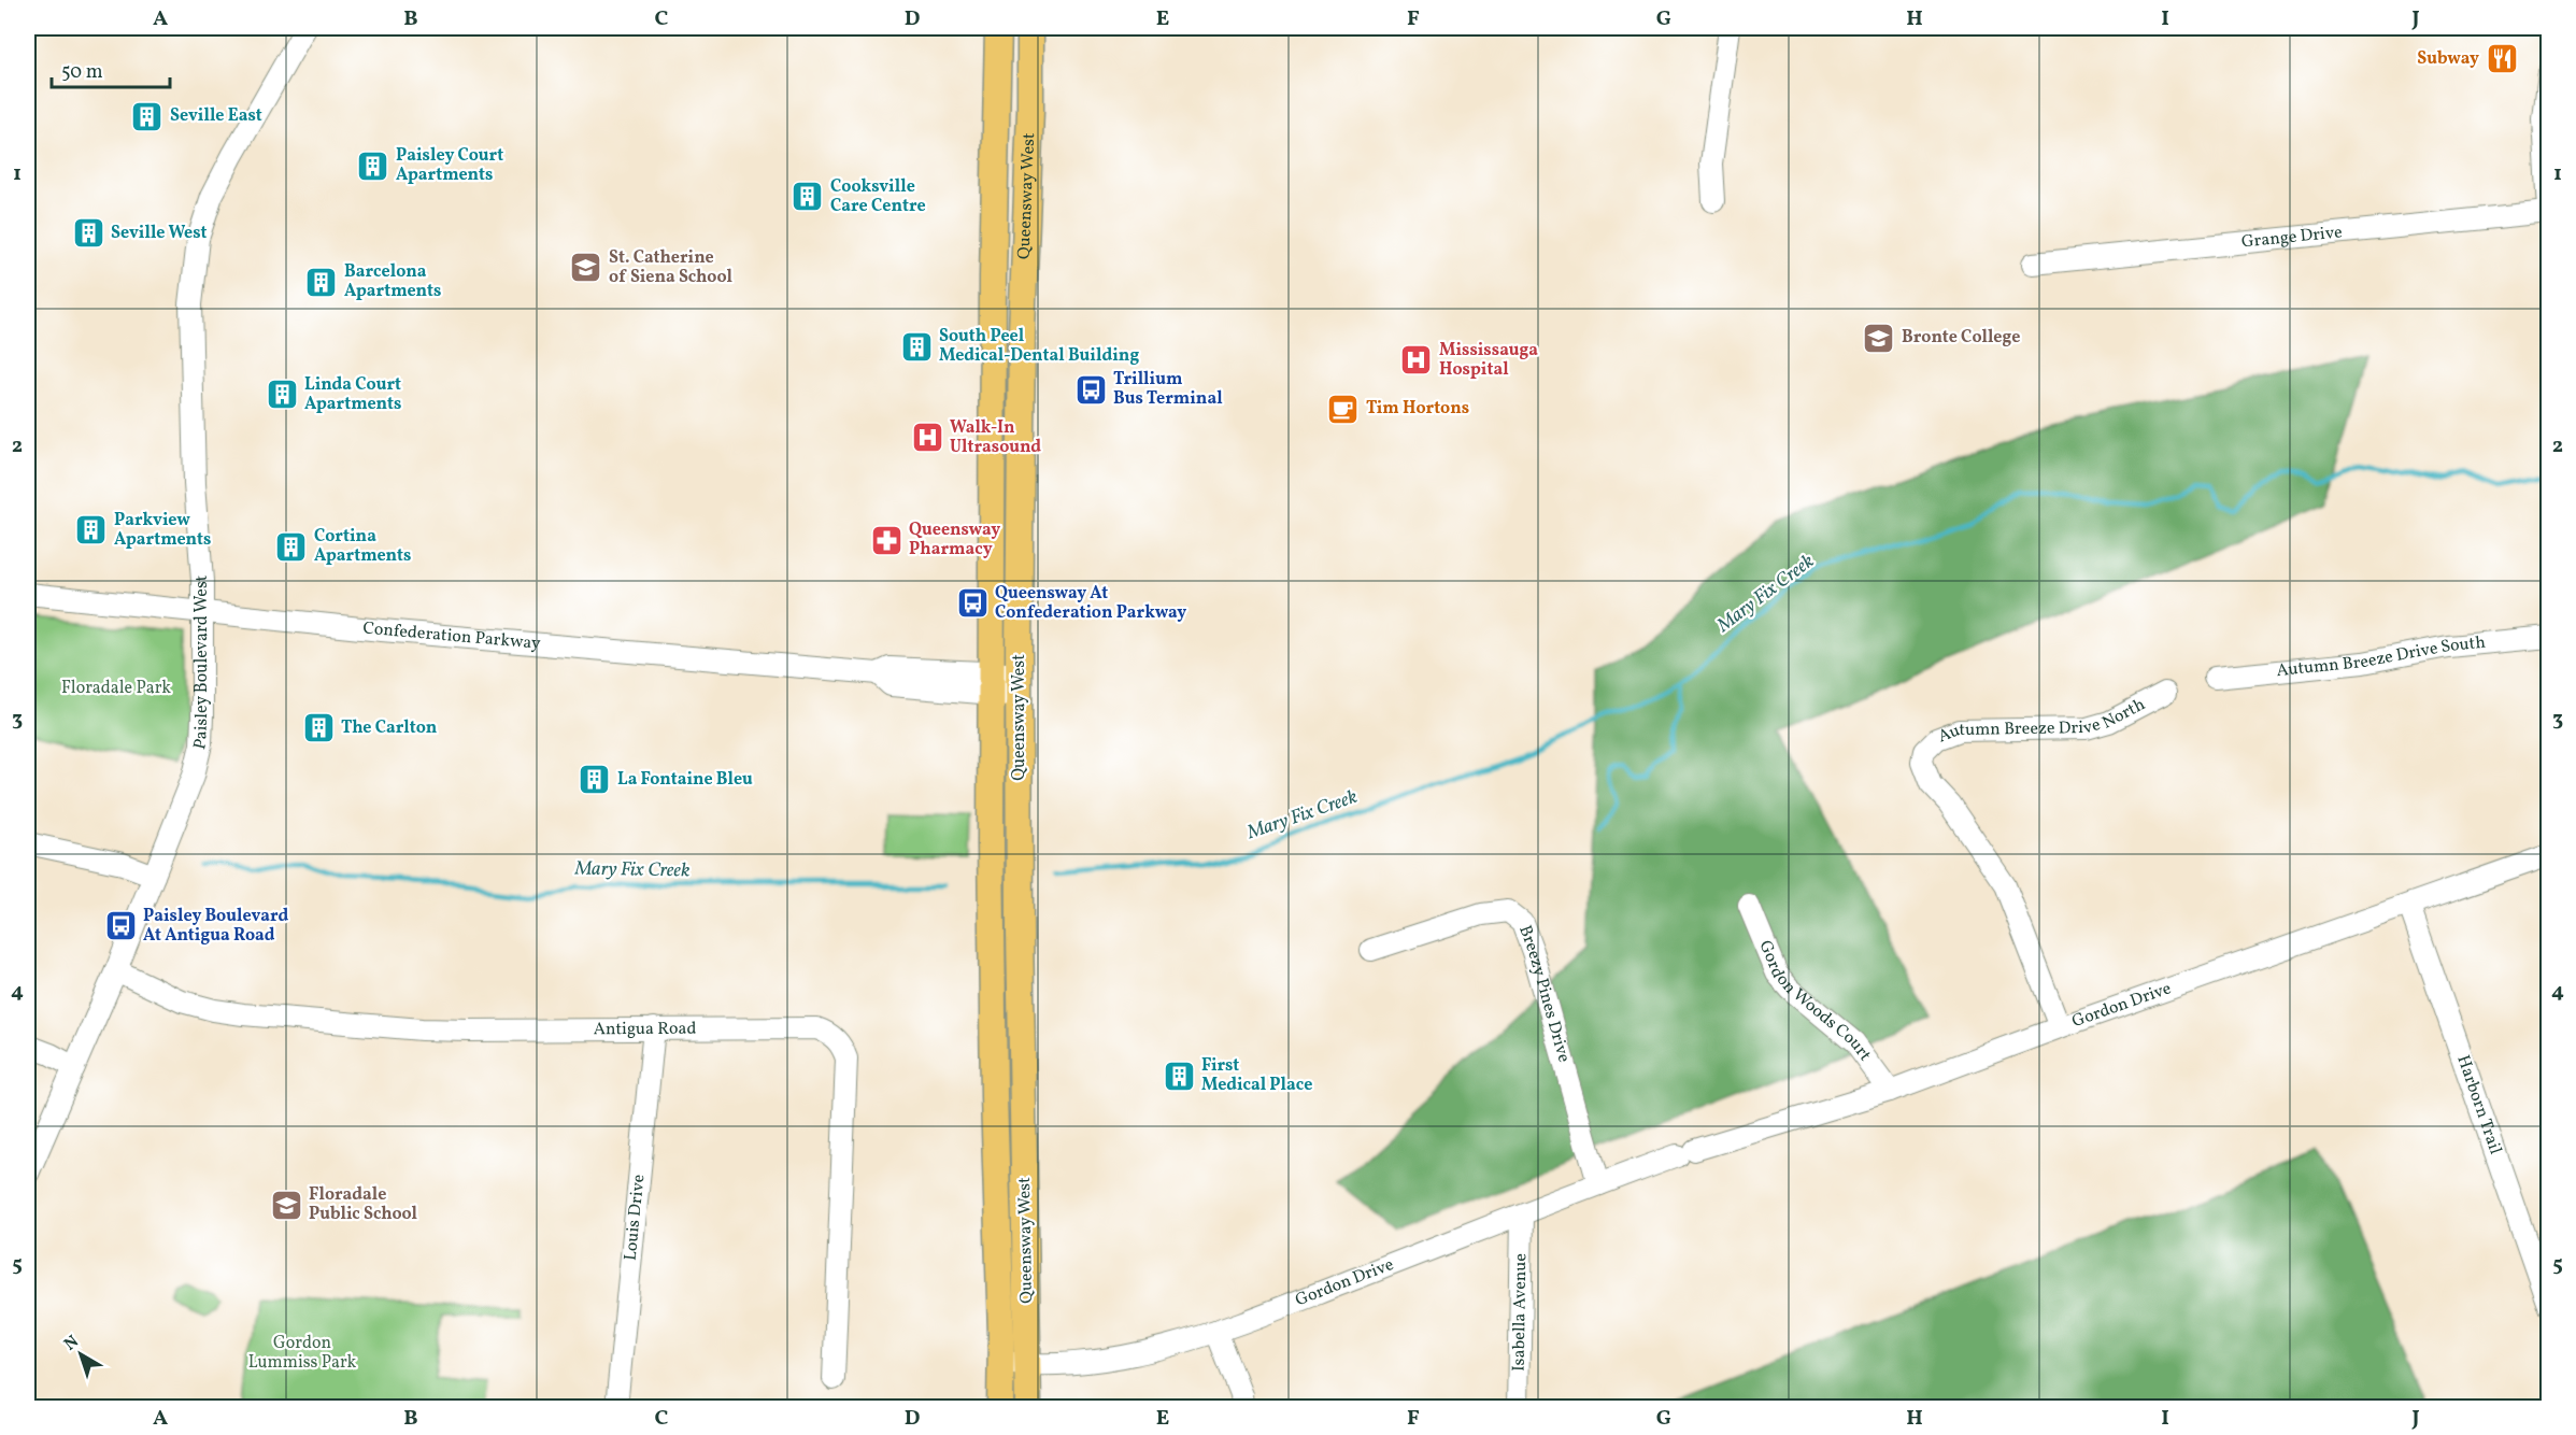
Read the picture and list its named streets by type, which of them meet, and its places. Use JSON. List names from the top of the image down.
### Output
{
  "streets": {
    "main road": ["Queensway West"],
    "street": [
      "Grange Drive",
      "Confederation Parkway",
      "Autumn Breeze Drive South",
      "Paisley Boulevard West",
      "Autumn Breeze Drive North",
      "Breezy Pines Drive",
      "Gordon Woods Court",
      "Gordon Drive",
      "Antigua Road",
      "Harborn Trail",
      "Louis Drive",
      "Isabella Avenue"
    ]
  },
  "crossings": [
    ["Queensway West", "Confederation Parkway"],
    ["Queensway West", "Gordon Drive"],
    ["Confederation Parkway", "Paisley Boulevard West"],
    ["Paisley Boulevard West", "Antigua Road"],
    ["Autumn Breeze Drive North", "Gordon Drive"],
    ["Breezy Pines Drive", "Gordon Drive"],
    ["Gordon Woods Court", "Gordon Drive"],
    ["Gordon Drive", "Harborn Trail"],
    ["Gordon Drive", "Isabella Avenue"],
    ["Antigua Road", "Louis Drive"]
  ],
  "water": ["Mary Fix Creek"],
  "parks": ["Floradale Park", "Gordon Lummiss Park"],
  "places": {
    "restaurant": ["Subway"],
    "building": [
      "Seville East",
      "Paisley Court Apartments",
      "Cooksville Care Centre",
      "Seville West",
      "Barcelona Apartments",
      "South Peel Medical-Dental Building",
      "Linda Court Apartments",
      "Parkview Apartments",
      "Cortina Apartments",
      "The Carlton",
      "La Fontaine Bleu",
      "First Medical Place"
    ],
    "school or university": ["St. Catherine of Siena School", "Bronte College", "Floradale Public School"],
    "hospital": ["Mississauga Hospital", "Walk-In Ultrasound"],
    "bus stop": ["Trillium Bus Terminal", "Queensway At Confederation Parkway", "Paisley Boulevard At Antigua Road"],
    "cafe": ["Tim Hortons"],
    "pharmacy": ["Queensway Pharmacy"]
  },
  "scale_bar": "50 m",
  "north": "top left",
  "grid": {
    "columns": [
      "A",
      "B",
      "C",
      "D",
      "E",
      "F",
      "G",
      "H",
      "I",
      "J"
    ],
    "rows": [
      "1",
      "2",
      "3",
      "4",
      "5"
    ]
  }
}
